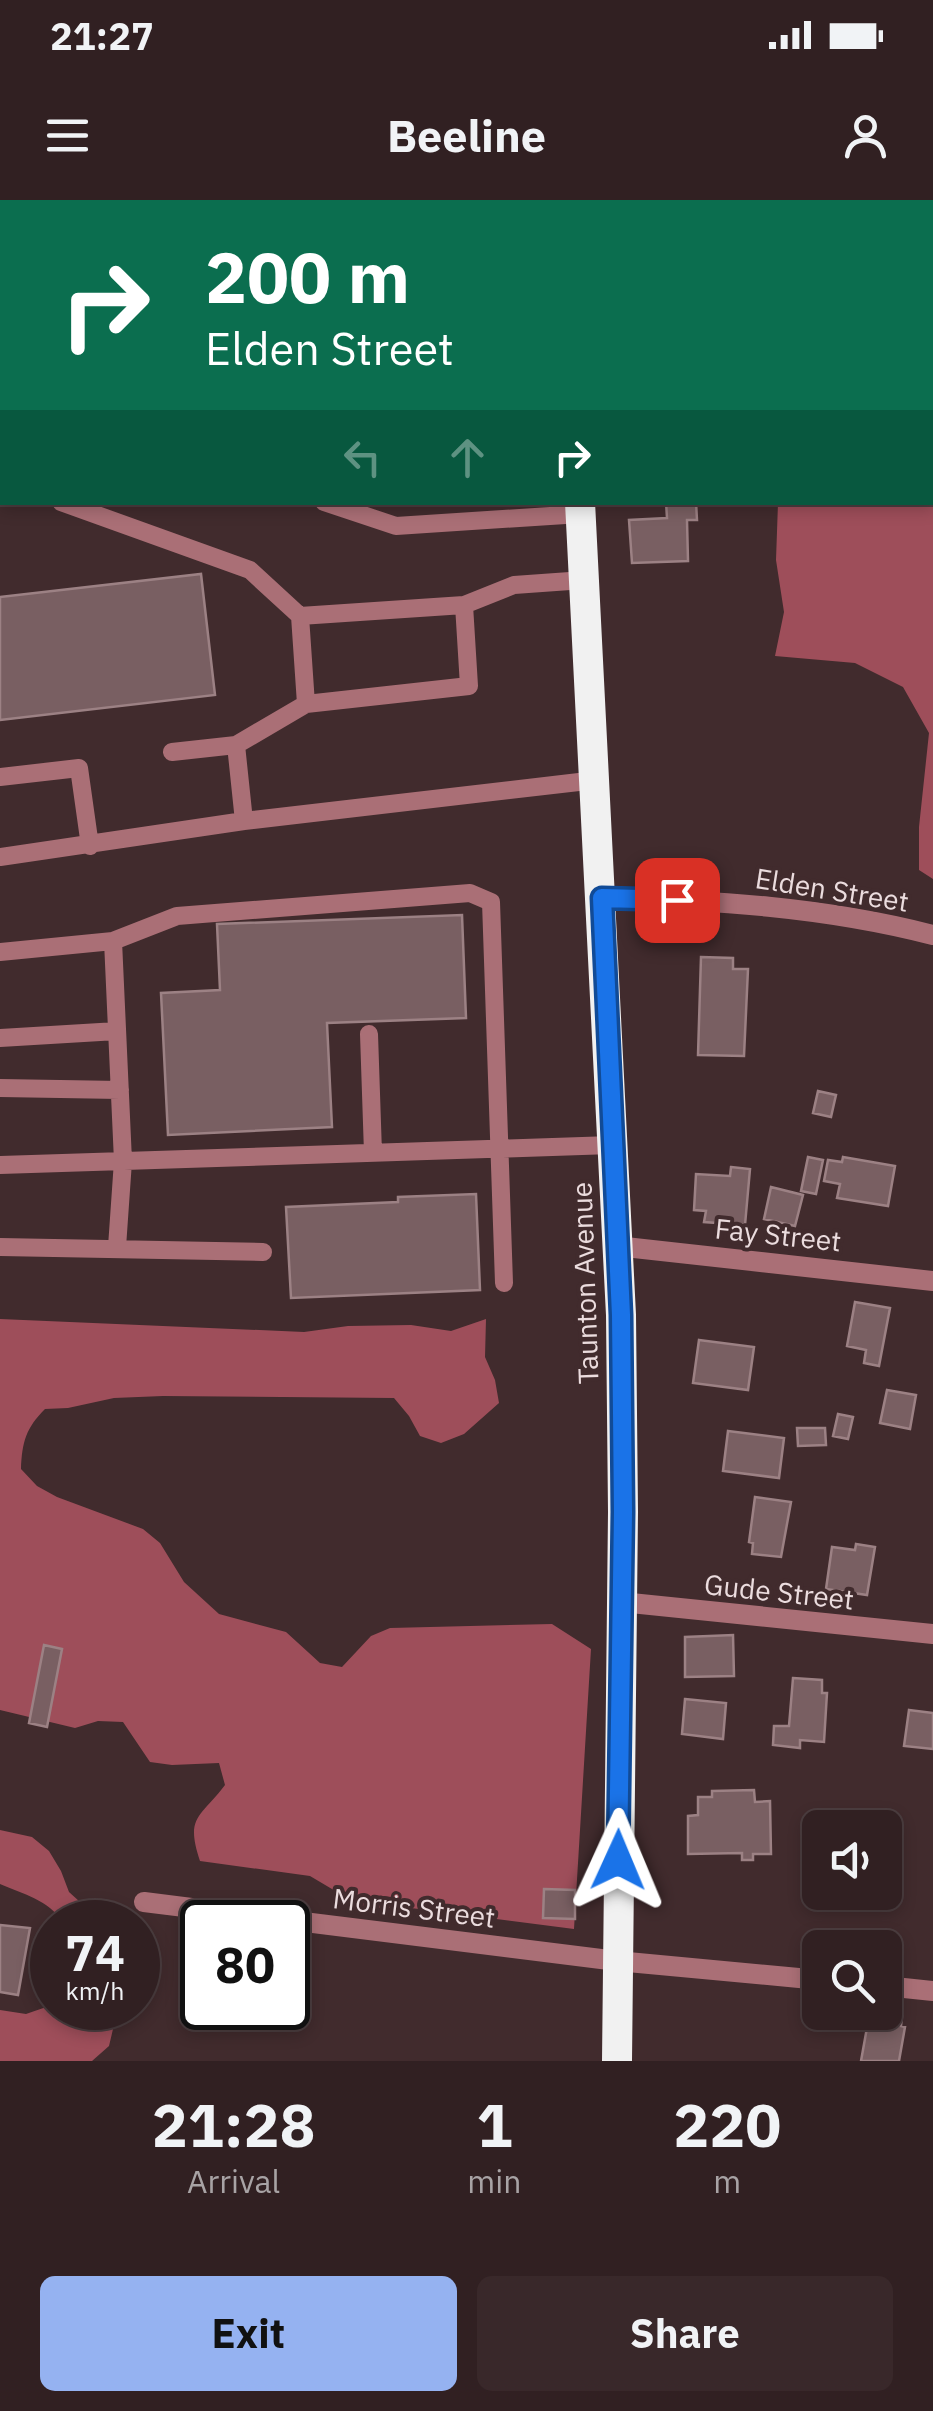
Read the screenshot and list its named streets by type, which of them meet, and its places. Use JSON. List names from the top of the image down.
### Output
{
  "streets": {
    "highway": ["Taunton Avenue"],
    "street": [
      "Elden Street",
      "Fay Street",
      "Gude Street",
      "Morris Street"
    ]
  },
  "crossings": [
    ["Elden Street", "Taunton Avenue"],
    ["Fay Street", "Taunton Avenue"],
    ["Taunton Avenue", "Gude Street"],
    ["Taunton Avenue", "Morris Street"]
  ],
  "page": {
    "status": "21:27",
    "header": "Beeline",
    "turn": ["200 m", "Elden Street"],
    "speed": "74 km/h",
    "limit": "80",
    "eta": [
      "21:28",
      "Arrival",
      "1",
      "min",
      "220",
      "m"
    ],
    "buttons": ["Exit", "Share"]
  }
}
